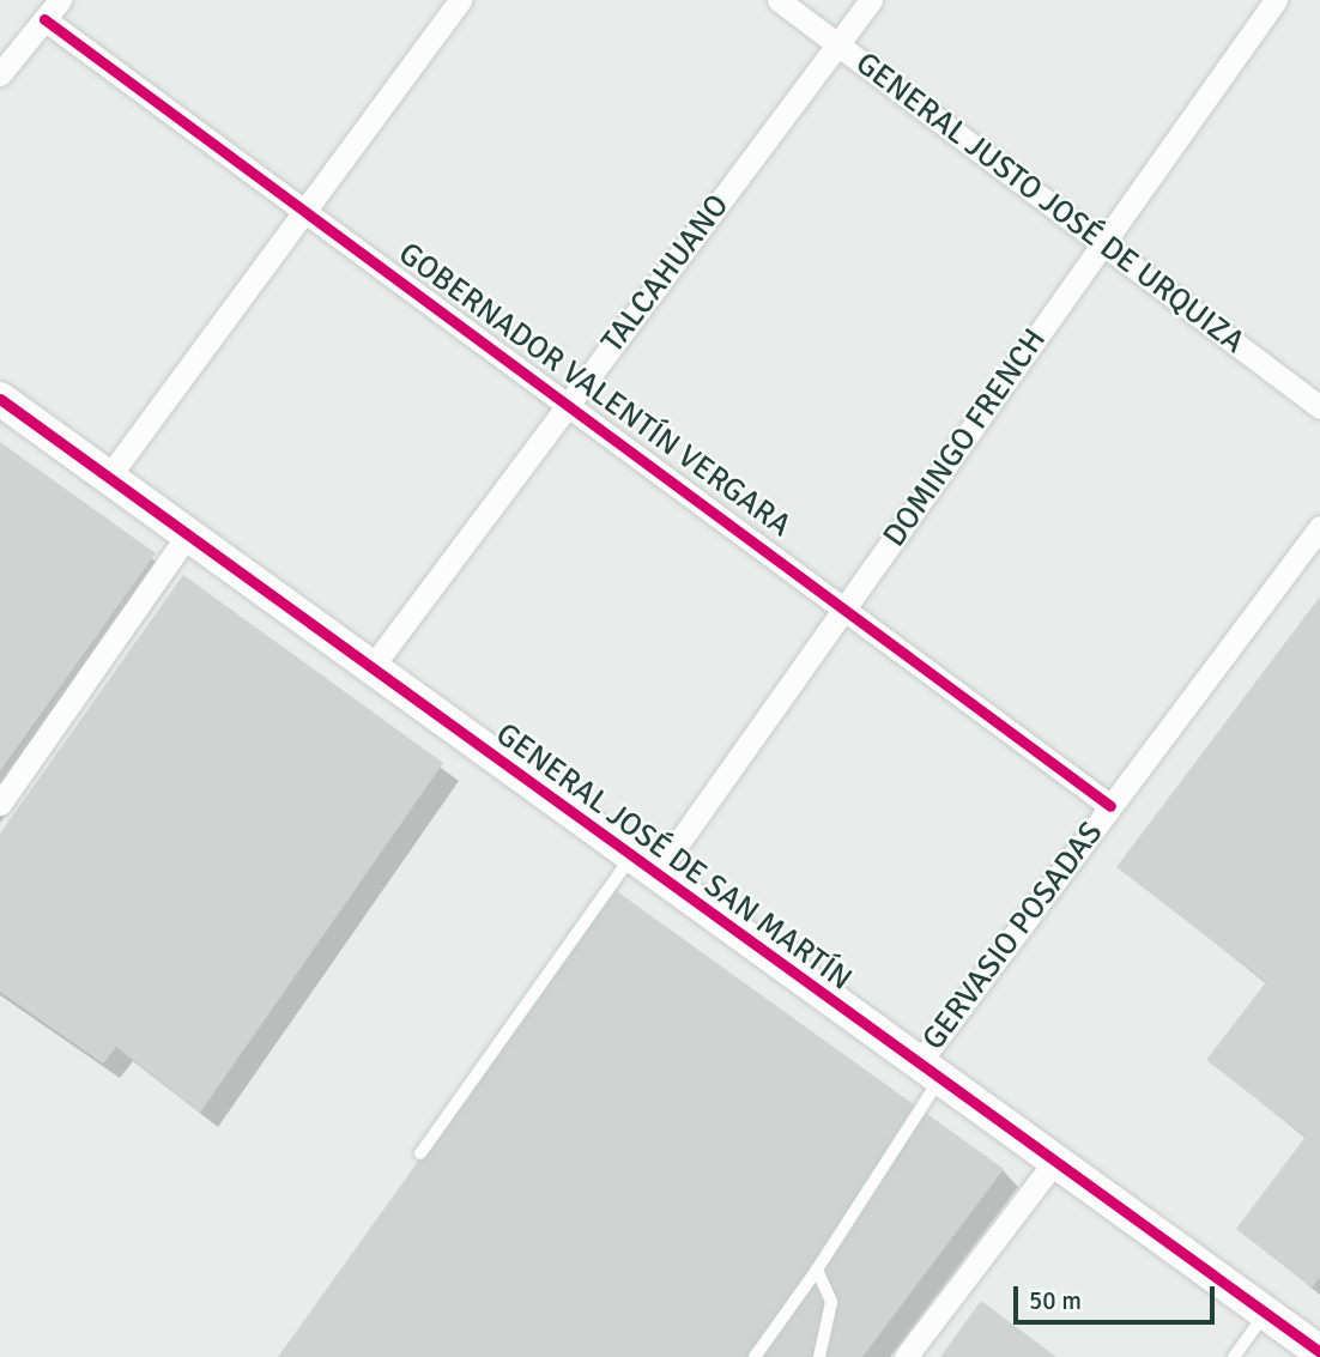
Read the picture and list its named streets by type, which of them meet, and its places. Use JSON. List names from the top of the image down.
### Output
{
  "streets": {
    "street": [
      "GENERAL JUSTO JOSÉ DE URQUIZA",
      "TALCAHUANO",
      "GOBERNADOR VALENTÍN VERGARA",
      "DOMINGO FRENCH",
      "GENERAL JOSÉ DE SAN MARTÍN",
      "GERVASIO POSADAS"
    ]
  },
  "crossings": [
    ["GENERAL JUSTO JOSÉ DE URQUIZA", "TALCAHUANO"],
    ["GENERAL JUSTO JOSÉ DE URQUIZA", "DOMINGO FRENCH"],
    ["TALCAHUANO", "GOBERNADOR VALENTÍN VERGARA"],
    ["TALCAHUANO", "GENERAL JOSÉ DE SAN MARTÍN"],
    ["GOBERNADOR VALENTÍN VERGARA", "DOMINGO FRENCH"],
    ["GOBERNADOR VALENTÍN VERGARA", "GERVASIO POSADAS"],
    ["DOMINGO FRENCH", "GENERAL JOSÉ DE SAN MARTÍN"],
    ["GENERAL JOSÉ DE SAN MARTÍN", "GERVASIO POSADAS"]
  ],
  "scale_bar": "50 m"
}
